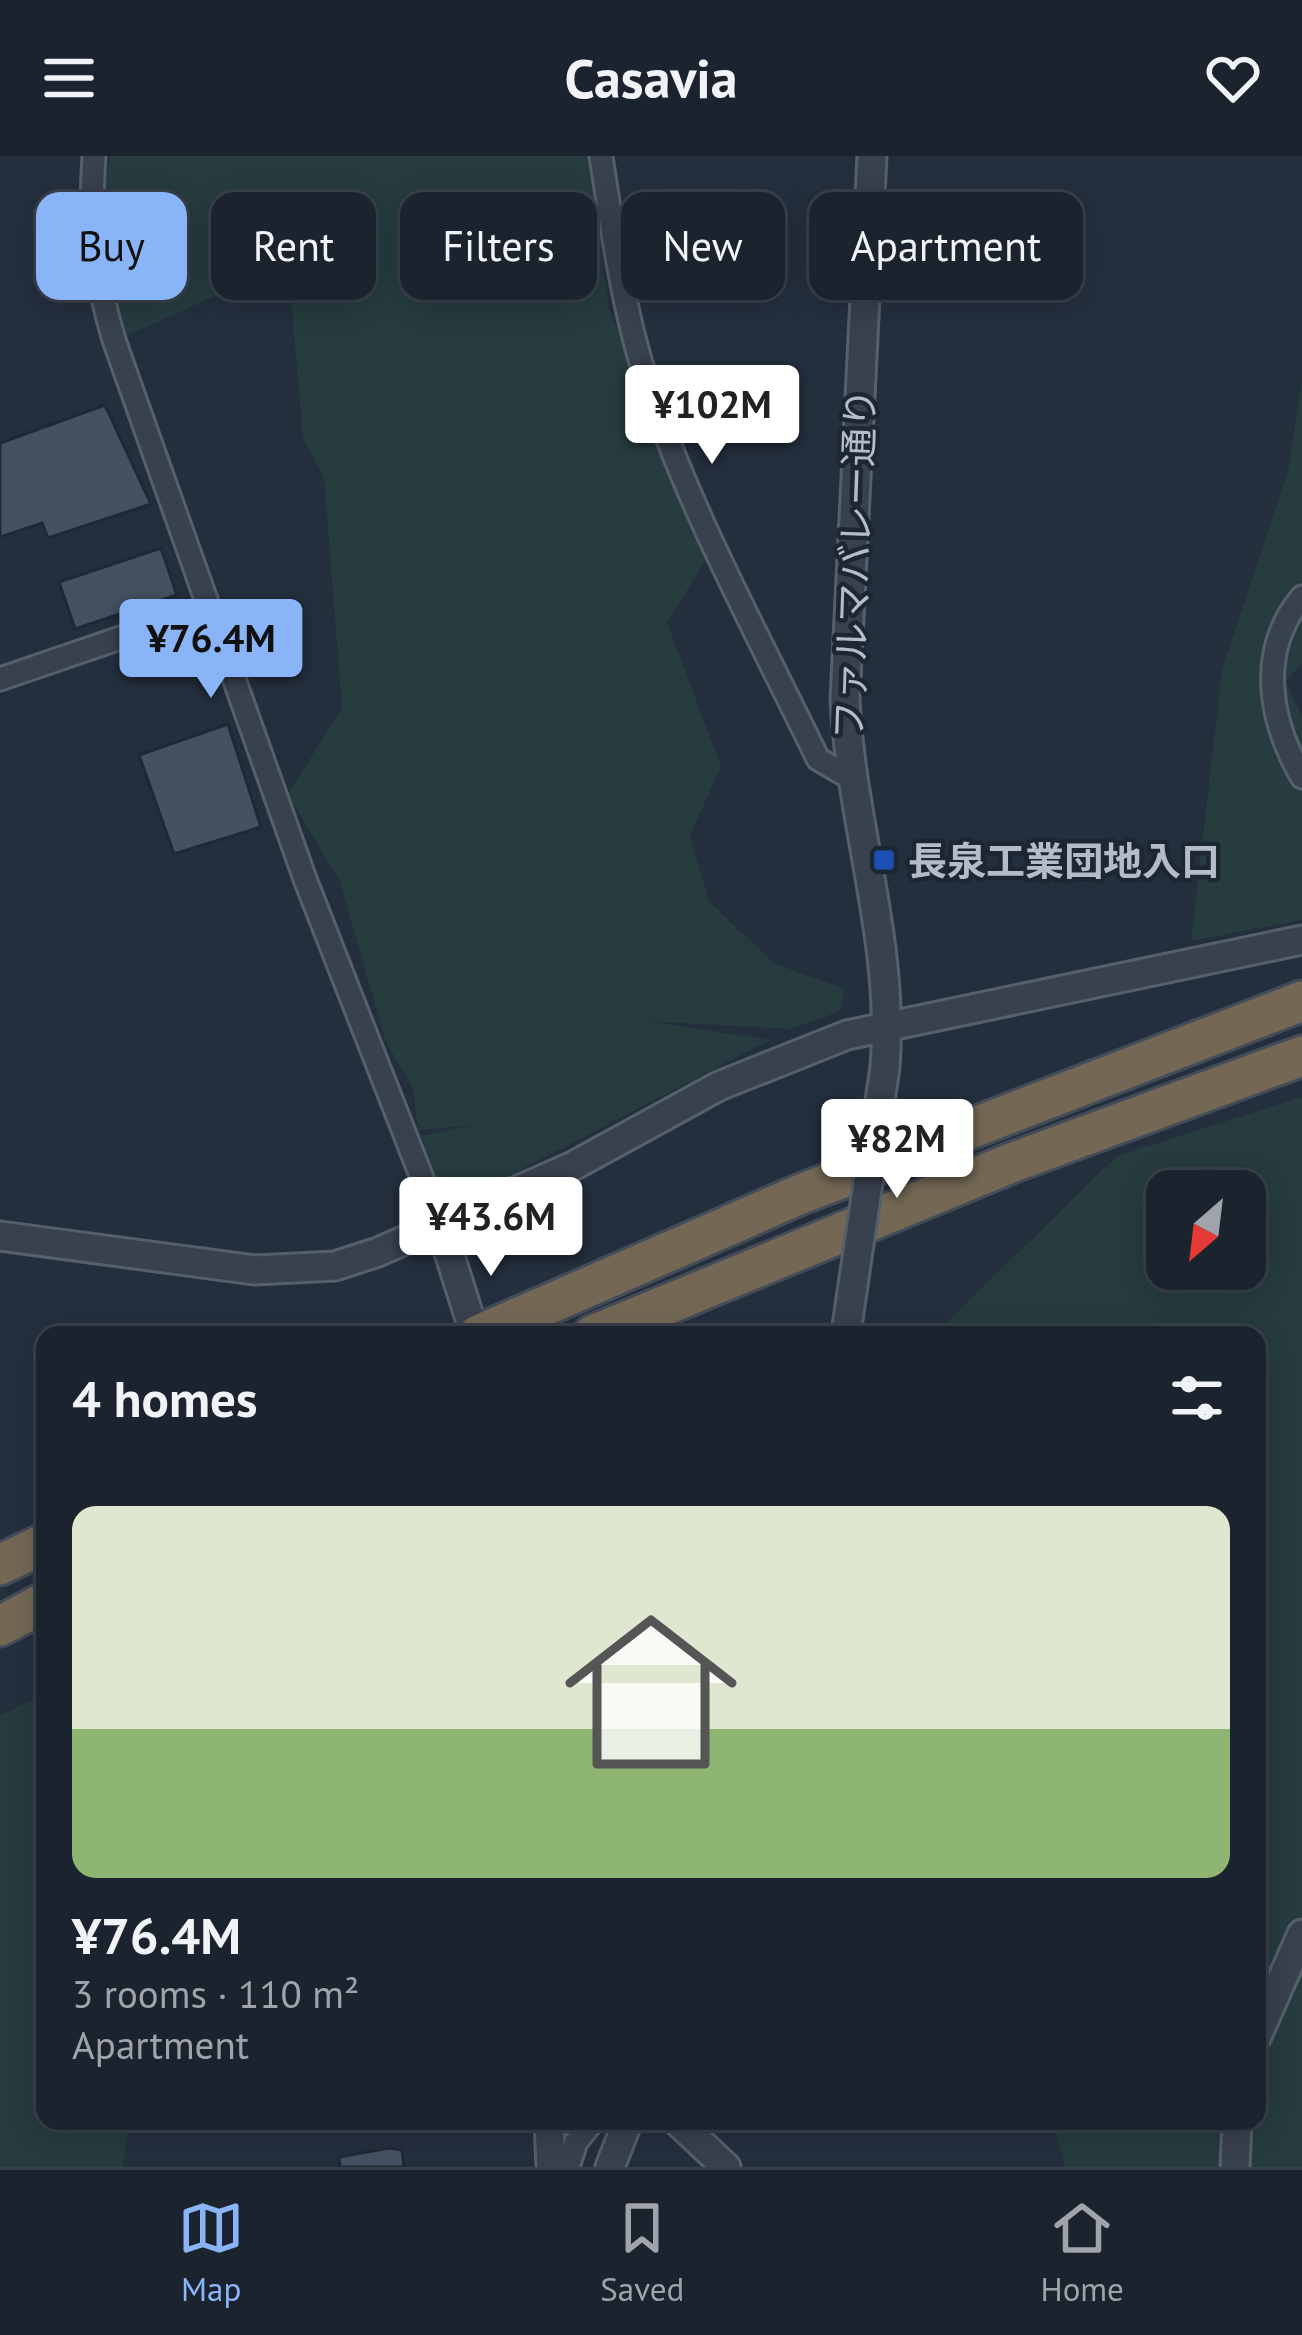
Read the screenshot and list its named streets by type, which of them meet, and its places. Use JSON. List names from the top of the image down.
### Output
{
  "streets": {
    "street": ["ファルマバレー通り"]
  },
  "places": {
    "transit": ["長泉工業団地入口"]
  },
  "north": "bottom left",
  "page": {
    "header": "Casavia",
    "chip": [
      "Buy",
      "Rent",
      "Filters",
      "New",
      "Apartment"
    ],
    "price": [
      "¥102M",
      "¥76.4M",
      "¥82M",
      "¥43.6M"
    ],
    "heading": "4 homes",
    "list": [
      {
        "name": "¥76.4M",
        "note": "3 rooms · 110 m² · Apartment"
      }
    ],
    "tabs": ["Map", "Saved", "Home"]
  }
}
